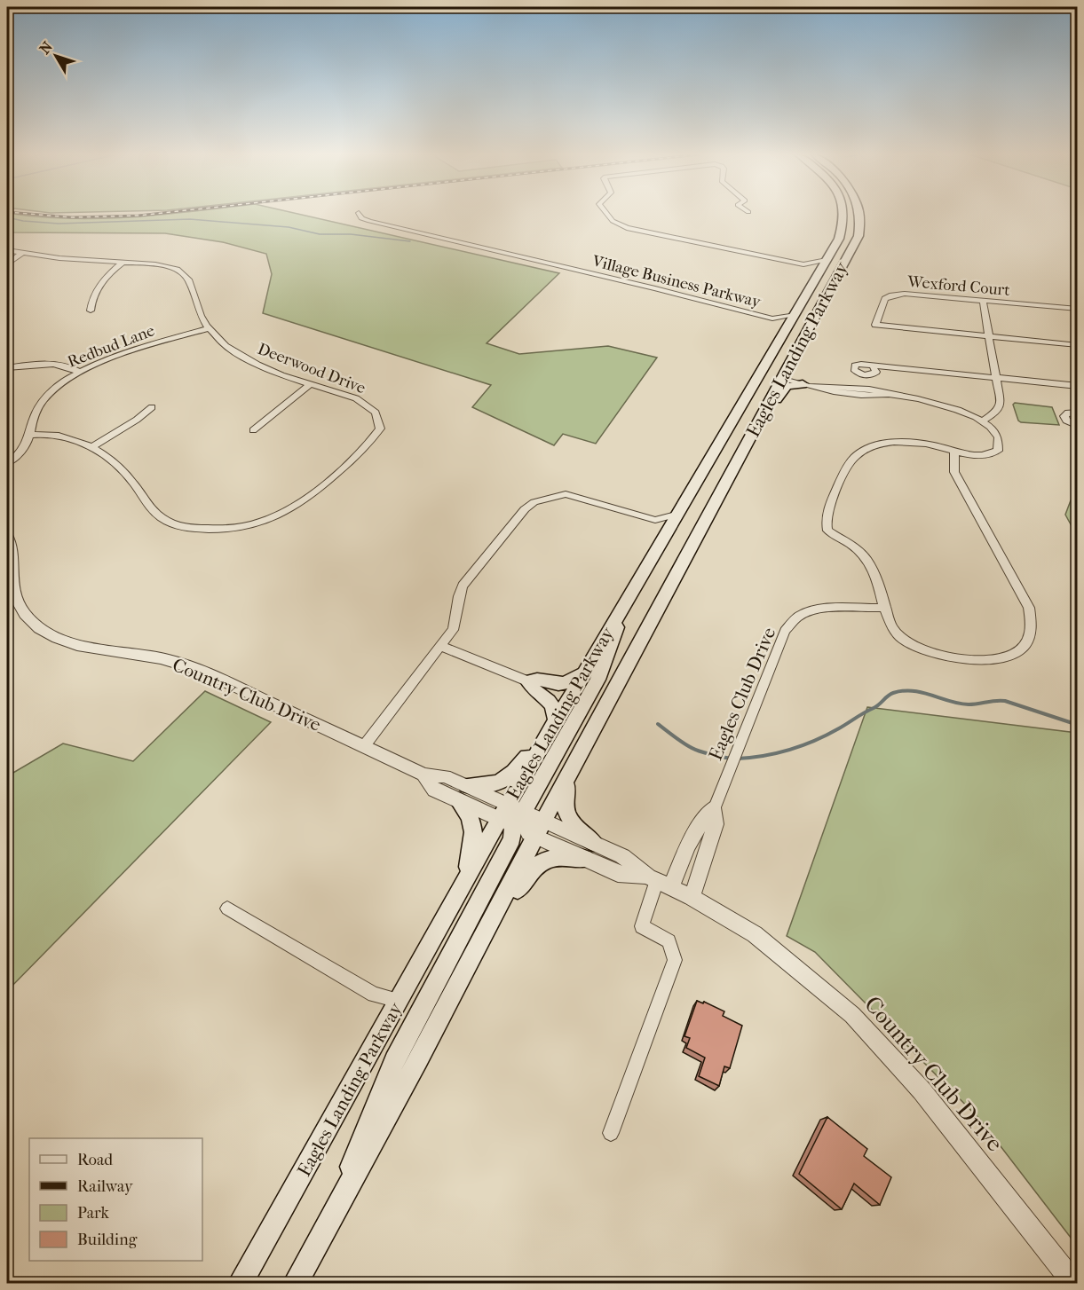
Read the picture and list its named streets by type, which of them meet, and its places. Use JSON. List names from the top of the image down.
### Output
{
  "streets": {
    "main road": ["Eagles Landing Parkway"],
    "street": [
      "Village Business Parkway",
      "Wexford Court",
      "Redbud Lane",
      "Deerwood Drive",
      "Eagles Club Drive",
      "Country Club Drive"
    ]
  },
  "crossings": [
    ["Village Business Parkway", "Eagles Landing Parkway"],
    ["Redbud Lane", "Deerwood Drive"],
    ["Eagles Landing Parkway", "Country Club Drive"]
  ],
  "legend": [
    "Road",
    "Railway",
    "Park",
    "Building"
  ],
  "north": "top left"
}
